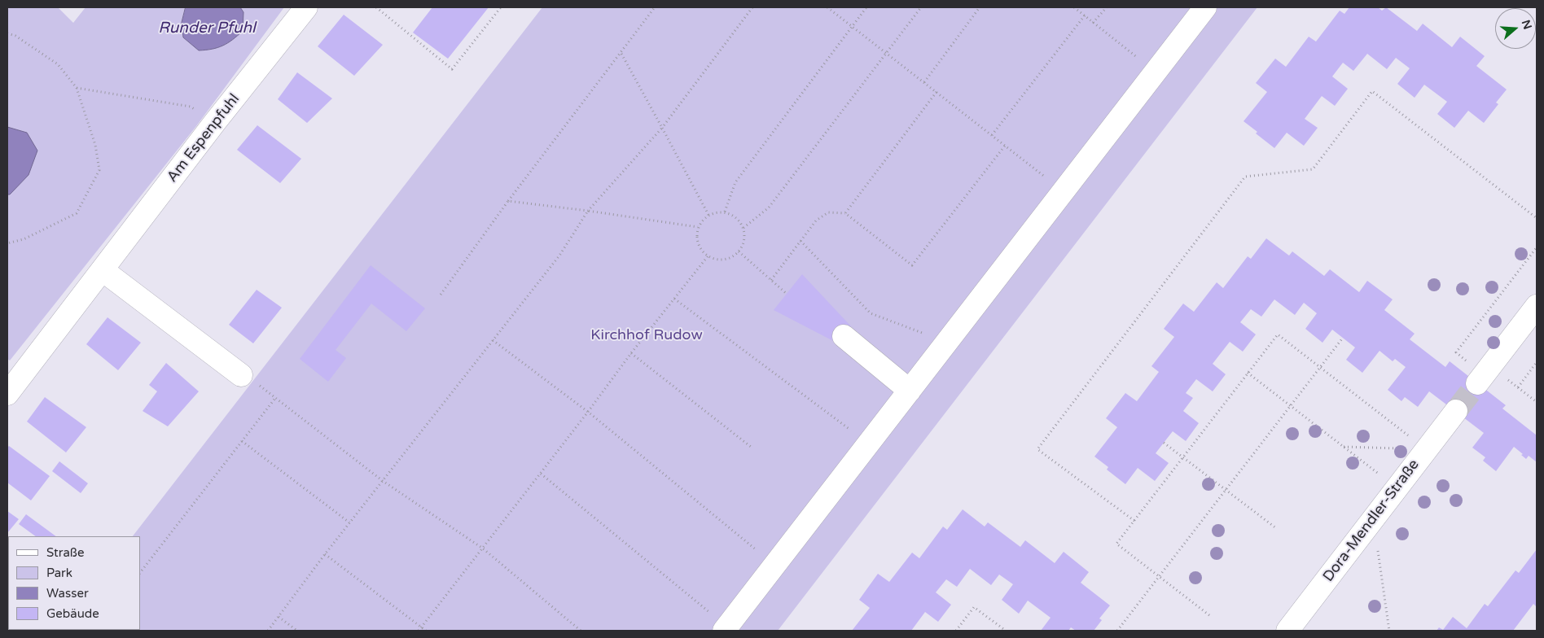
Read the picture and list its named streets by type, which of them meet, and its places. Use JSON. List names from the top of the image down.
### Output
{
  "streets": {
    "street": ["Am Espenpfuhl", "Dora-Mendler-Straße"]
  },
  "water": ["Runder Pfuhl"],
  "parks": ["Kirchhof Rudow"],
  "legend": [
    "Straße",
    "Park",
    "Wasser",
    "Gebäude"
  ],
  "north": "right"
}
